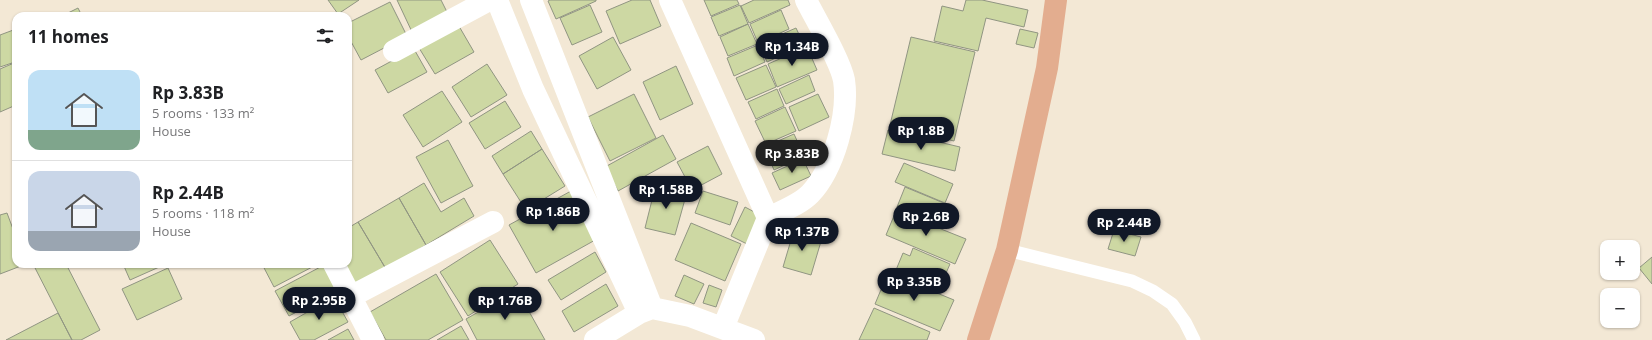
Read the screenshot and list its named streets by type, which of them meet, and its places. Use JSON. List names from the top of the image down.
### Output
{
  "page": {
    "heading": "11 homes",
    "price": [
      "Rp 1.34B",
      "Rp 1.8B",
      "Rp 3.83B",
      "Rp 1.58B",
      "Rp 1.86B",
      "Rp 2.6B",
      "Rp 2.44B",
      "Rp 1.37B",
      "Rp 3.35B",
      "Rp 2.95B",
      "Rp 1.76B"
    ],
    "list": [
      {
        "name": "Rp 3.83B",
        "note": "5 rooms · 133 m² · House"
      },
      {
        "name": "Rp 2.44B",
        "note": "5 rooms · 118 m² · House"
      }
    ],
    "map_buttons": ["+", "−"]
  }
}
